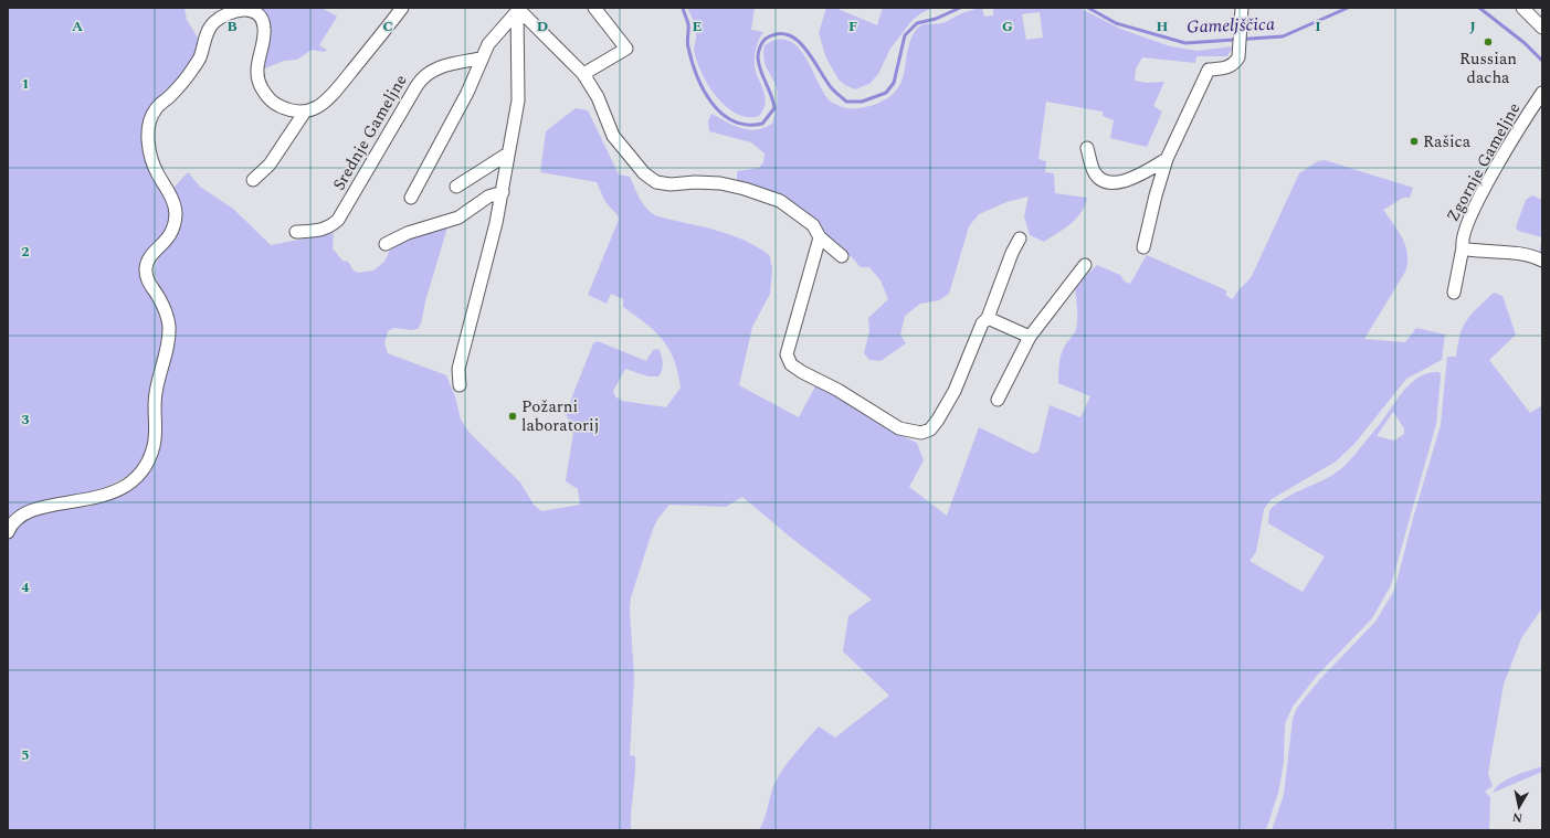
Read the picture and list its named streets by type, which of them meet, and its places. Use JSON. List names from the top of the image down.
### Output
{
  "streets": {
    "street": ["Srednje Gameljne", "Zgornje Gameljne"]
  },
  "water": ["Gameljščica"],
  "places": ["Russian dacha", "Rašica", "Požarni laboratorij"],
  "north": "bottom",
  "grid": {
    "columns": [
      "A",
      "B",
      "C",
      "D",
      "E",
      "F",
      "G",
      "H",
      "I",
      "J"
    ],
    "rows": [
      "1",
      "2",
      "3",
      "4",
      "5"
    ]
  }
}
